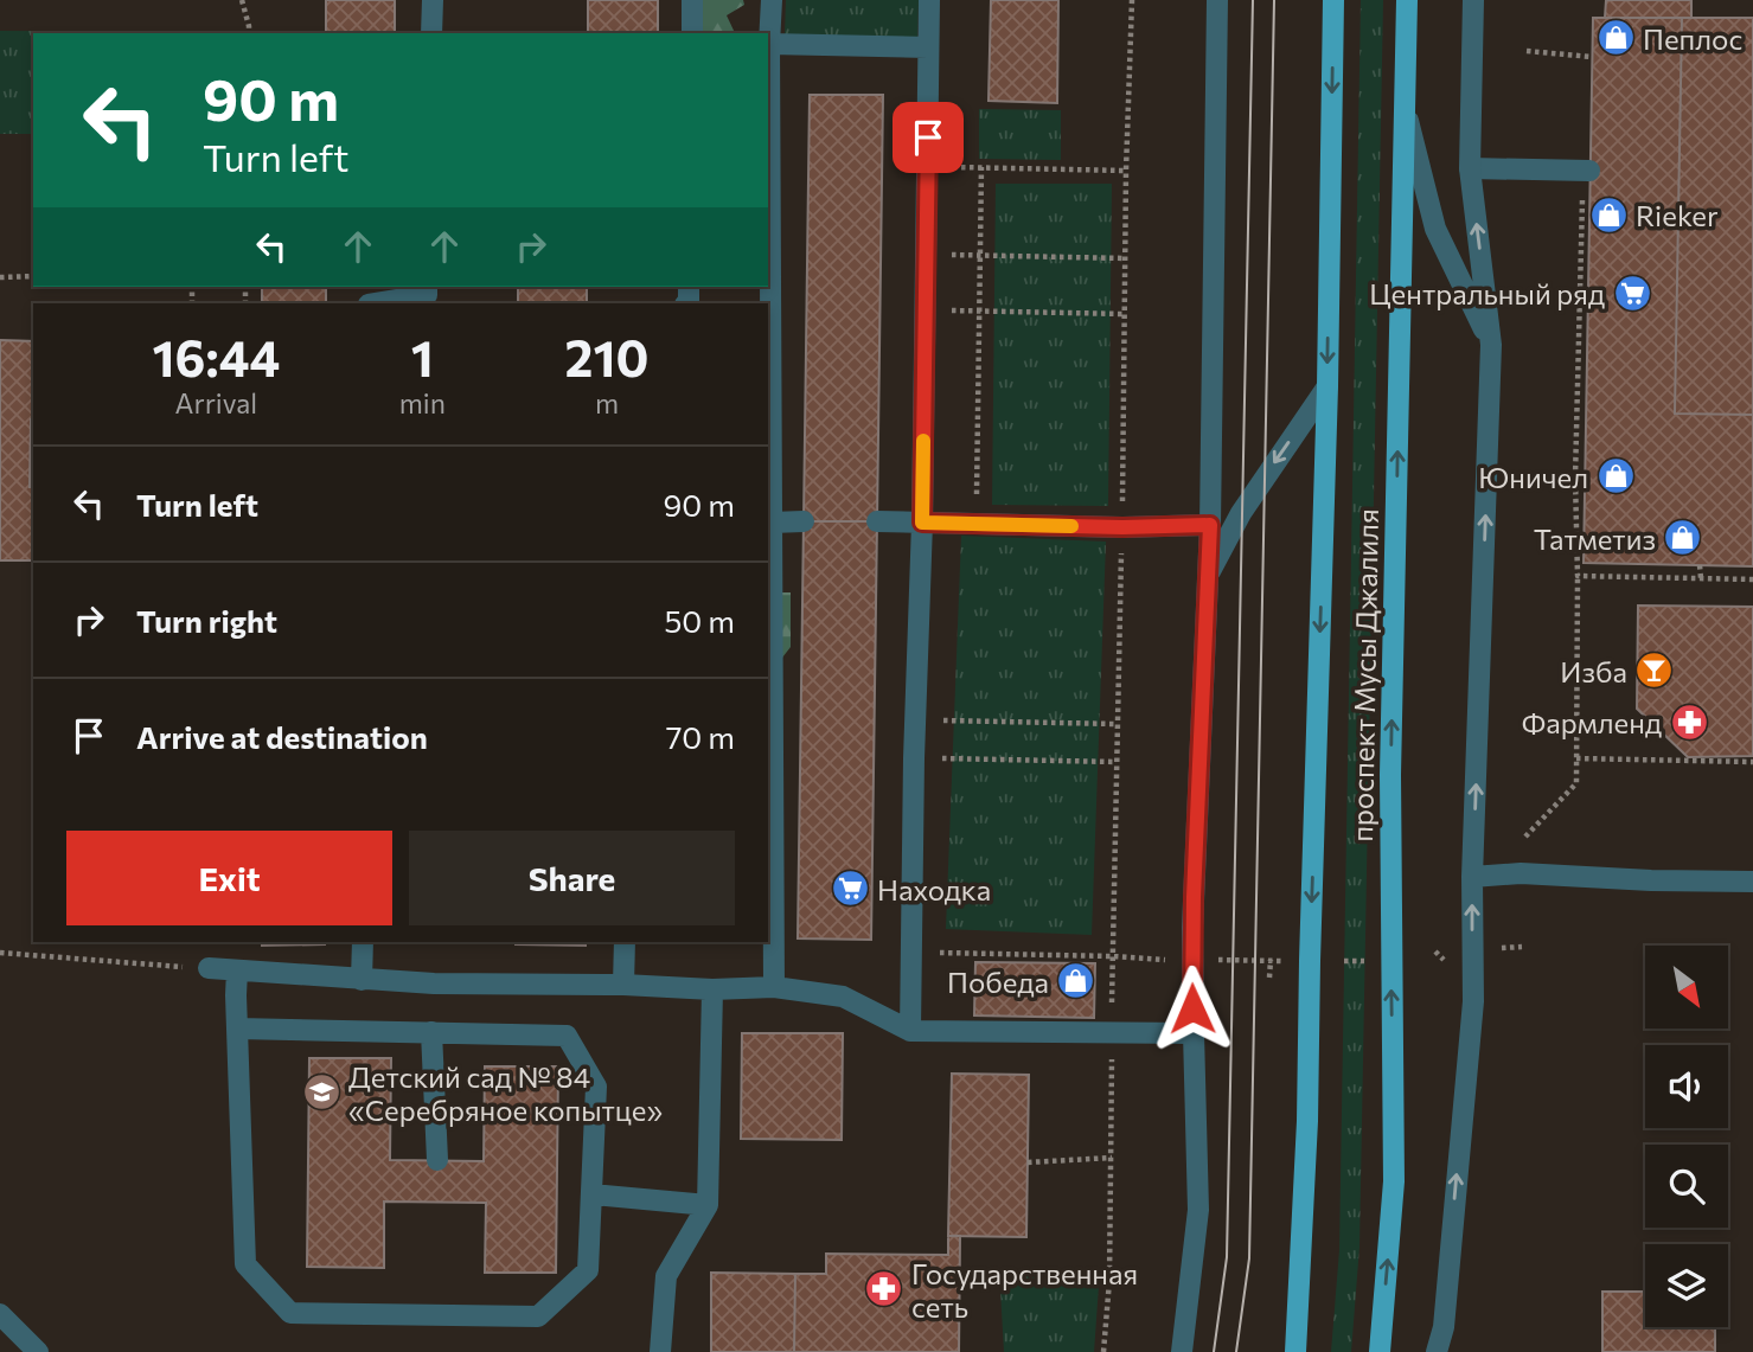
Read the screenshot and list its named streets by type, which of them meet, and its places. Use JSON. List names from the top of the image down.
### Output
{
  "streets": {
    "main road": ["проспект Мусы Джалиля"]
  },
  "places": {
    "shop": [
      "Пеплос",
      "Rieker",
      "Юничел",
      "Татметиз",
      "Победа"
    ],
    "supermarket": ["Центральный ряд", "Находка"],
    "bar": ["Изба"],
    "pharmacy": ["Фармленд", "Государственная сеть"],
    "school or university": ["Детский сад № 84 «Серебряное копытце»"]
  },
  "north": "bottom right",
  "page": {
    "turn": ["90 m", "Turn left"],
    "eta": [
      "16:44",
      "Arrival",
      "1",
      "min",
      "210",
      "m"
    ],
    "list": [
      {
        "name": "Turn left",
        "value": "90 m"
      },
      {
        "name": "Turn right",
        "value": "50 m"
      },
      {
        "name": "Arrive at destination",
        "value": "70 m"
      }
    ],
    "buttons": ["Exit", "Share"]
  }
}
